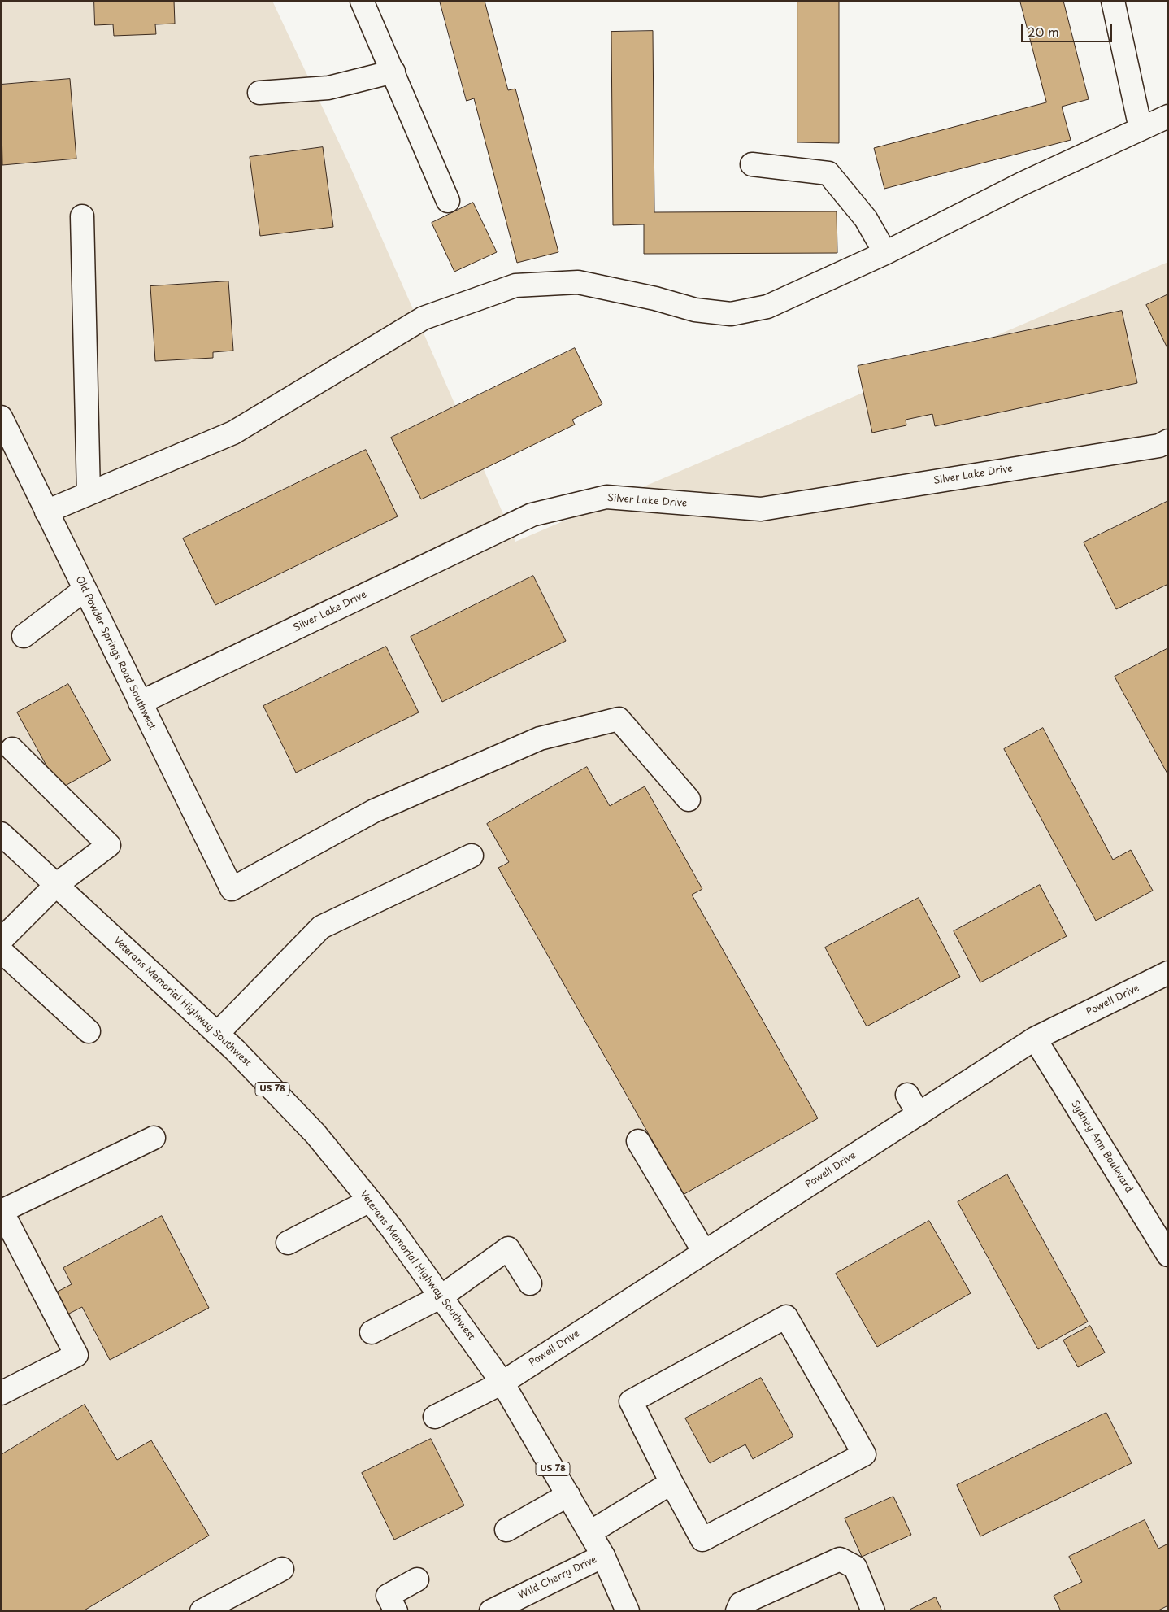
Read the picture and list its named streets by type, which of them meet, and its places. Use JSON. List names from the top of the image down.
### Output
{
  "streets": {
    "street": [
      "Silver Lake Drive",
      "Old Powder Springs Road Southwest",
      "Powell Drive",
      "Veterans Memorial Highway Southwest",
      "US 78",
      "Sydney Ann Boulevard",
      "Wild Cherry Drive"
    ]
  },
  "crossings": [
    ["Silver Lake Drive", "Old Powder Springs Road Southwest"],
    ["Powell Drive", "Veterans Memorial Highway Southwest"],
    ["Powell Drive", "Sydney Ann Boulevard"],
    ["Veterans Memorial Highway Southwest", "Wild Cherry Drive"]
  ],
  "scale_bar": "20 m"
}
